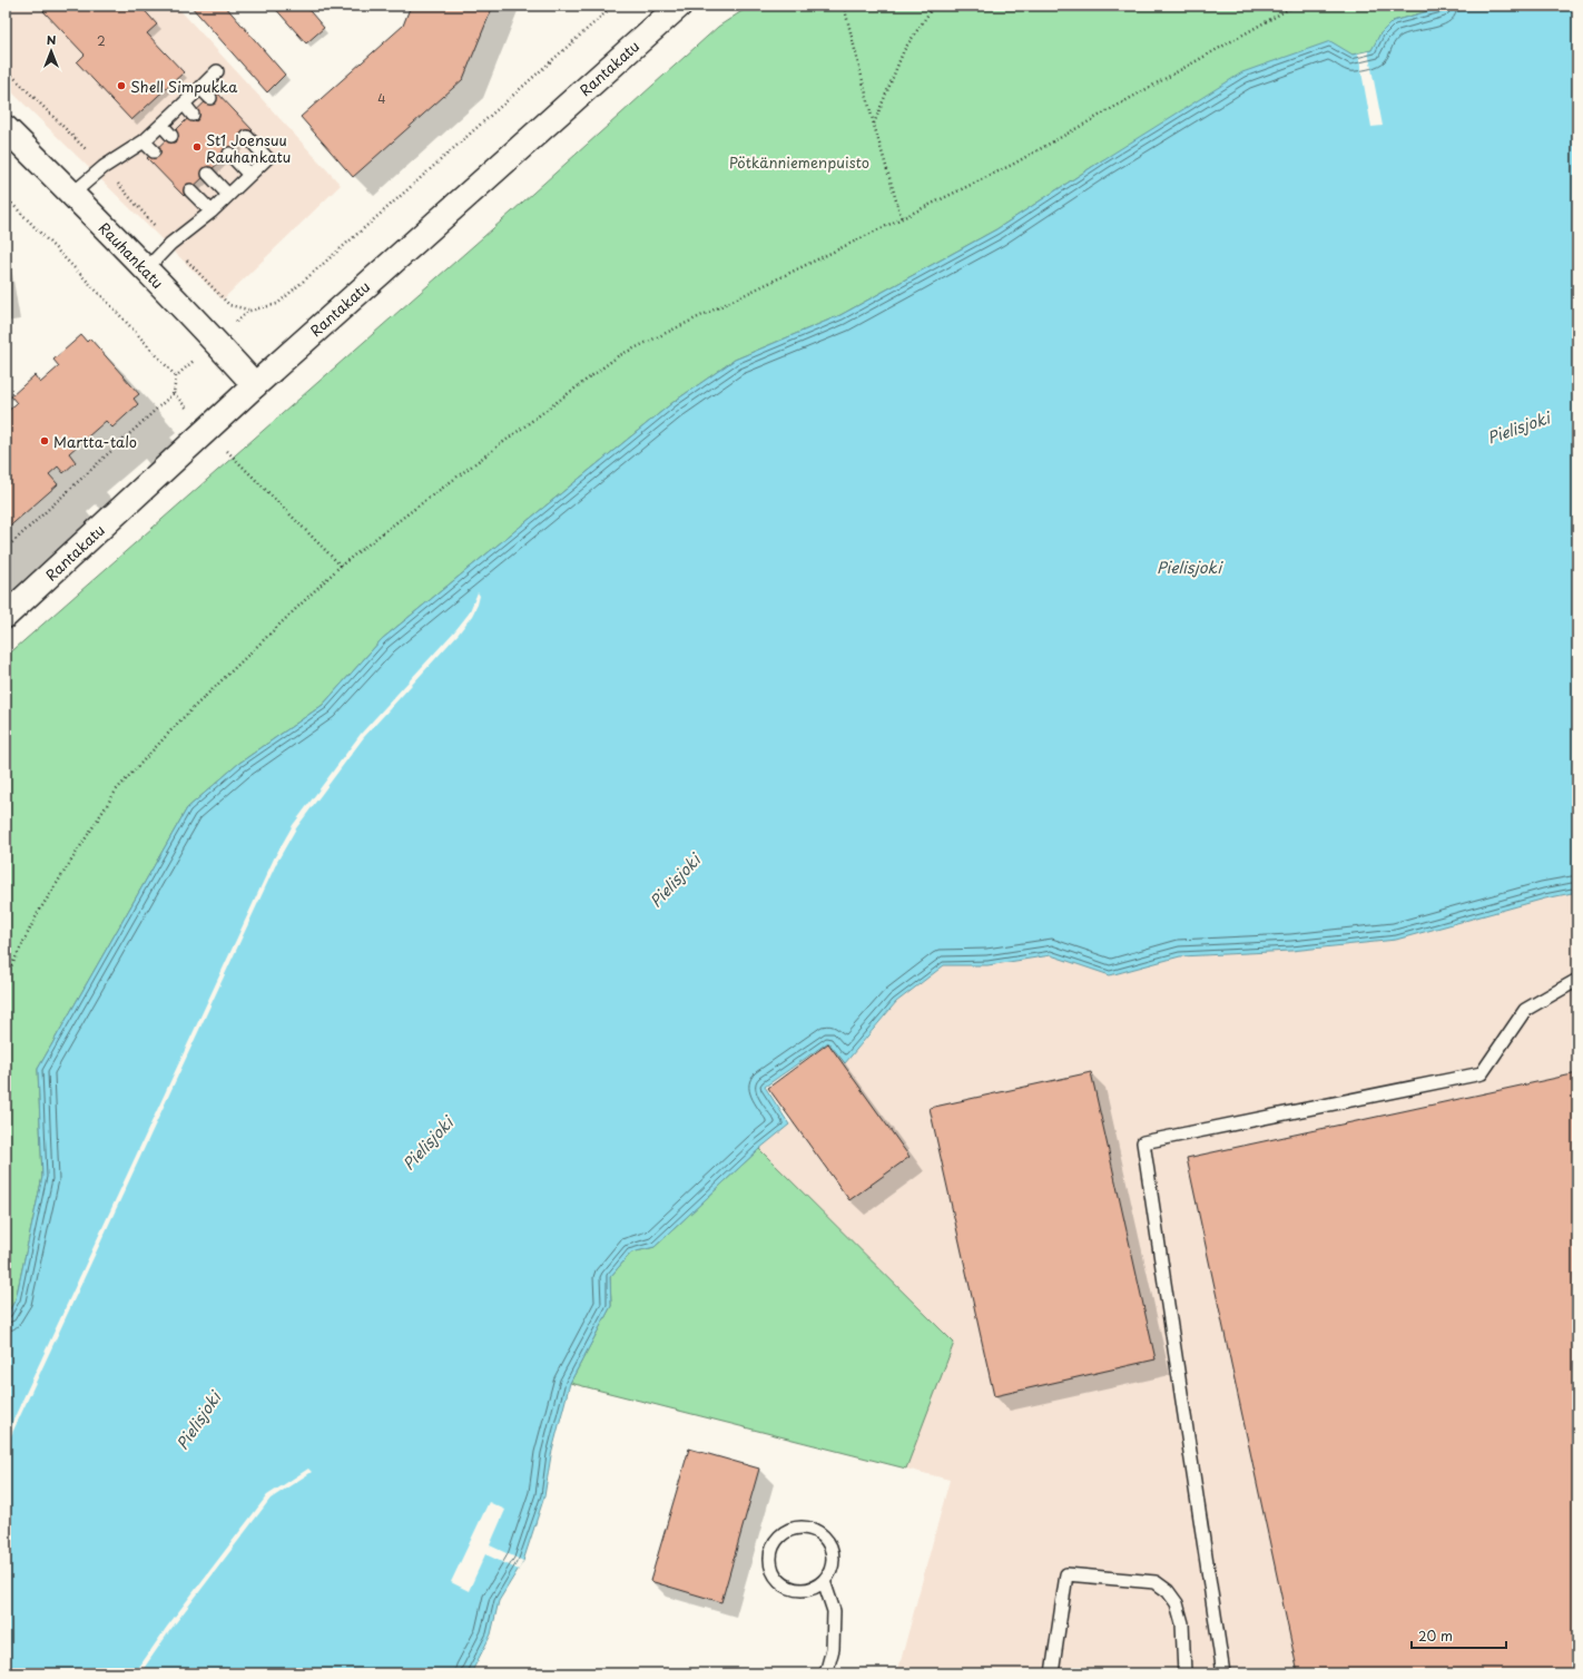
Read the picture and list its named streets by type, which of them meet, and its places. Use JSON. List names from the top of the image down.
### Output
{
  "streets": {
    "main road": ["Rantakatu", "Rauhankatu"]
  },
  "crossings": [
    ["Rantakatu", "Rauhankatu"]
  ],
  "water": ["Pielisjoki"],
  "parks": ["Pötkänniemenpuisto"],
  "places": ["Shell Simpukka", "St1 Joensuu Rauhankatu", "Martta-talo"],
  "house_numbers": ["2", "4"],
  "scale_bar": "20 m",
  "north": "top"
}
